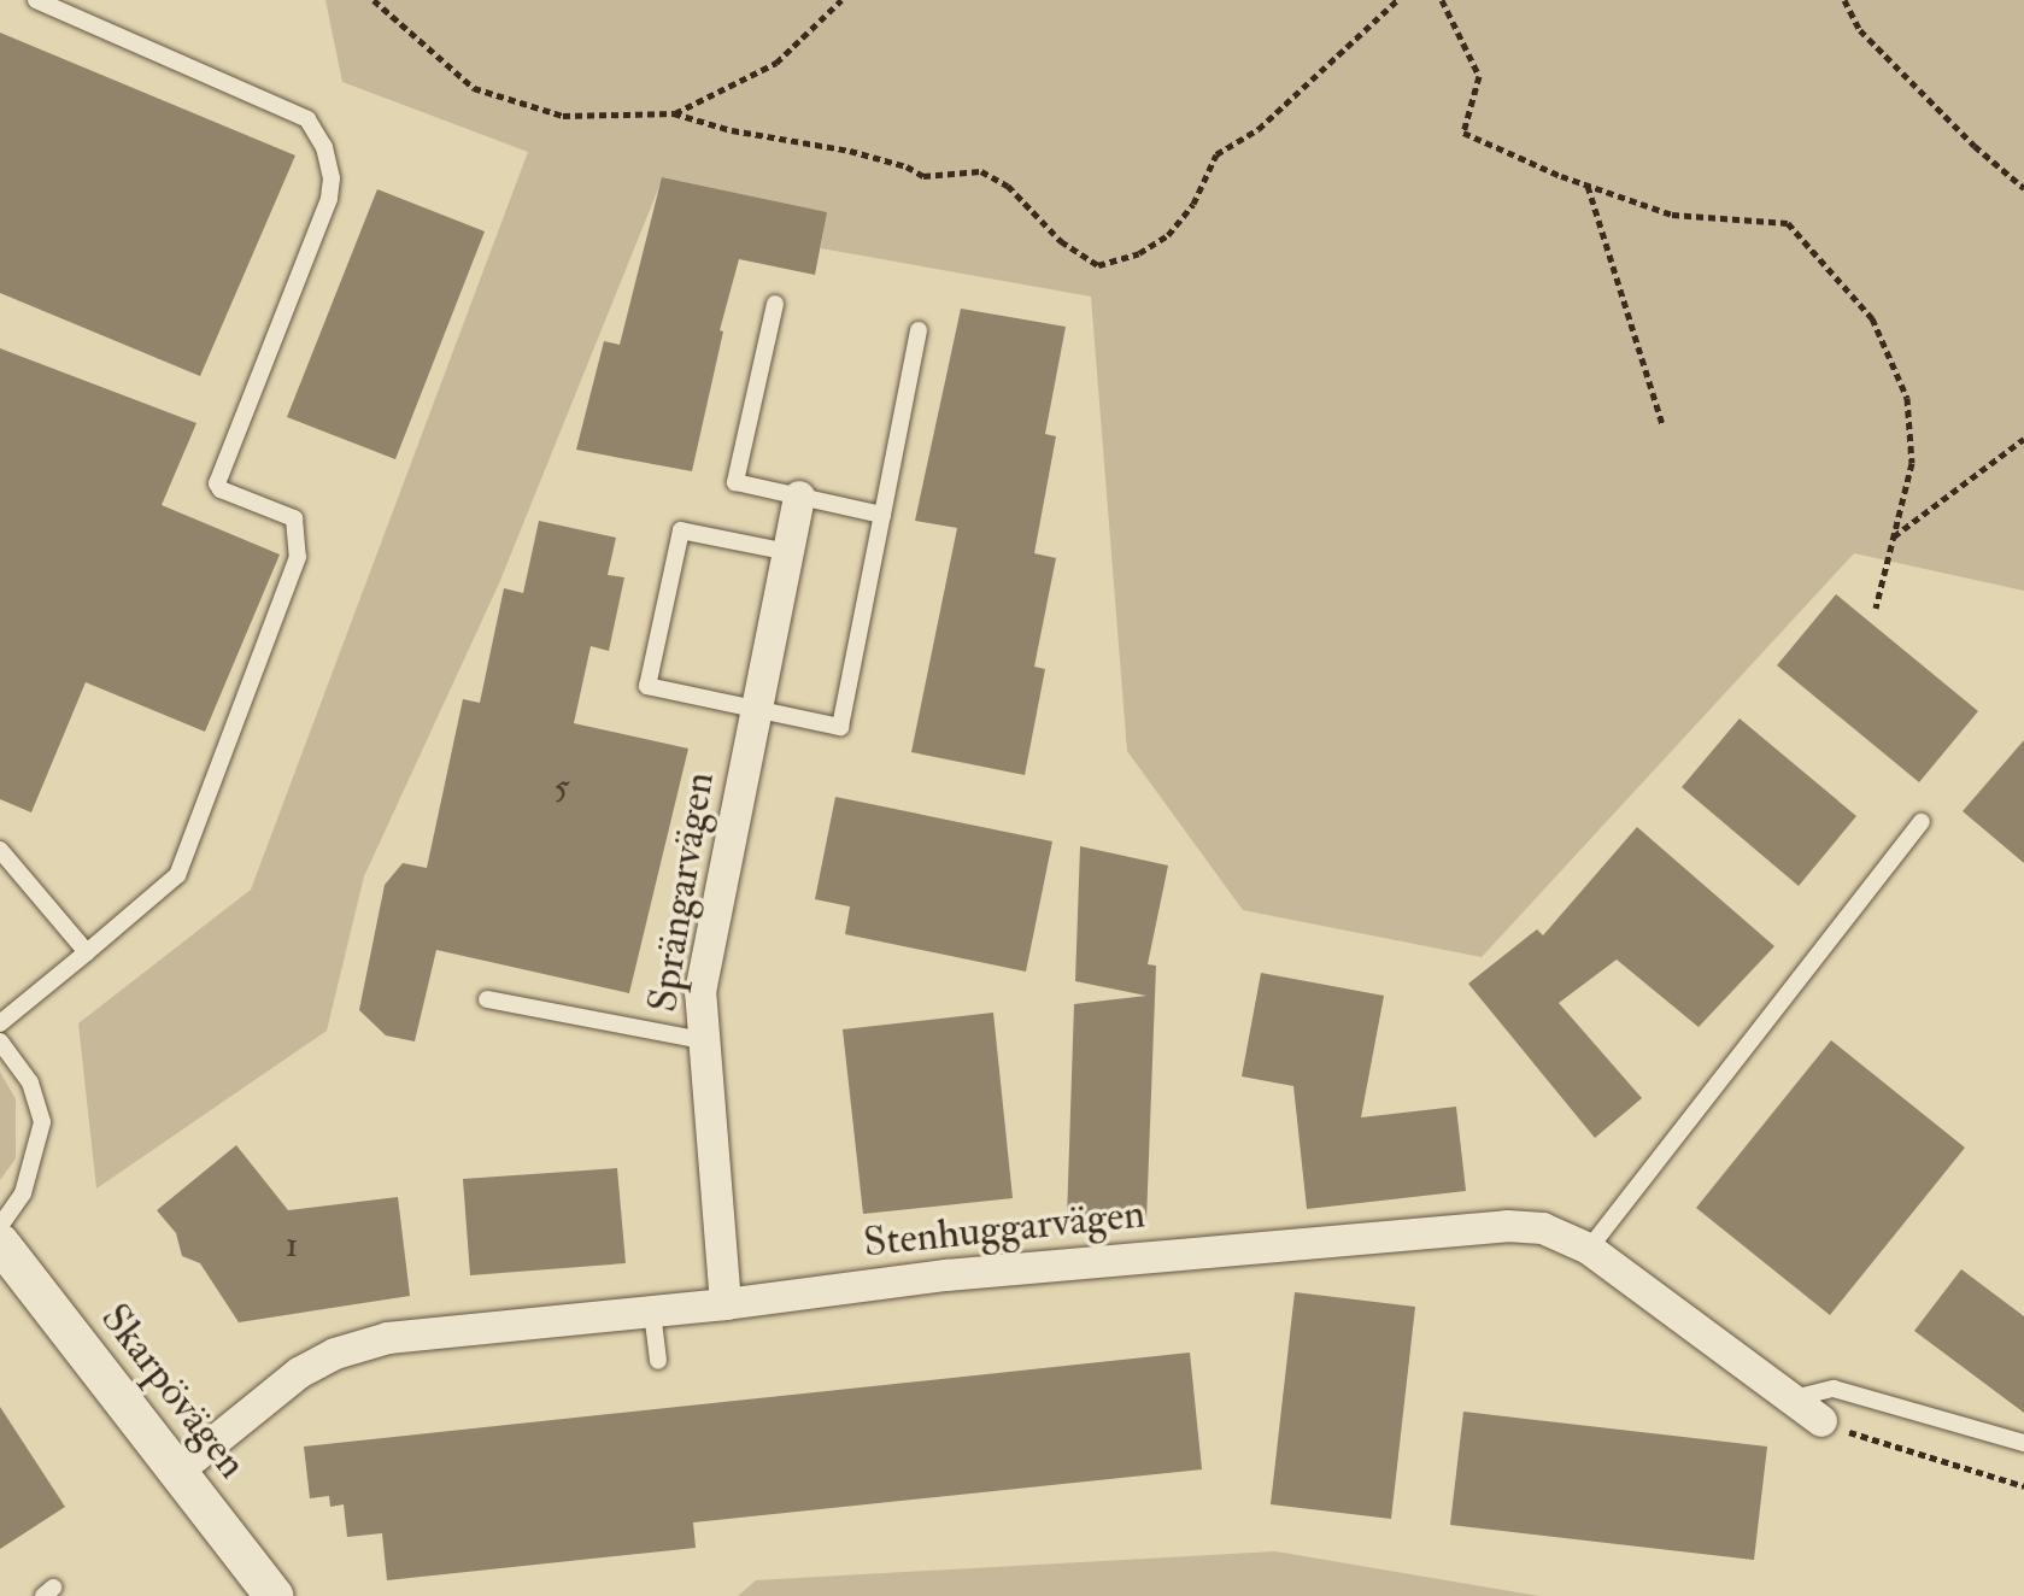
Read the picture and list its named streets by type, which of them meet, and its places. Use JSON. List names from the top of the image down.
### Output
{
  "streets": {
    "street": ["Sprängarvägen", "Stenhuggarvägen", "Skarpövägen"]
  },
  "crossings": [
    ["Sprängarvägen", "Stenhuggarvägen"],
    ["Stenhuggarvägen", "Skarpövägen"]
  ],
  "house_numbers": ["5", "1"]
}
